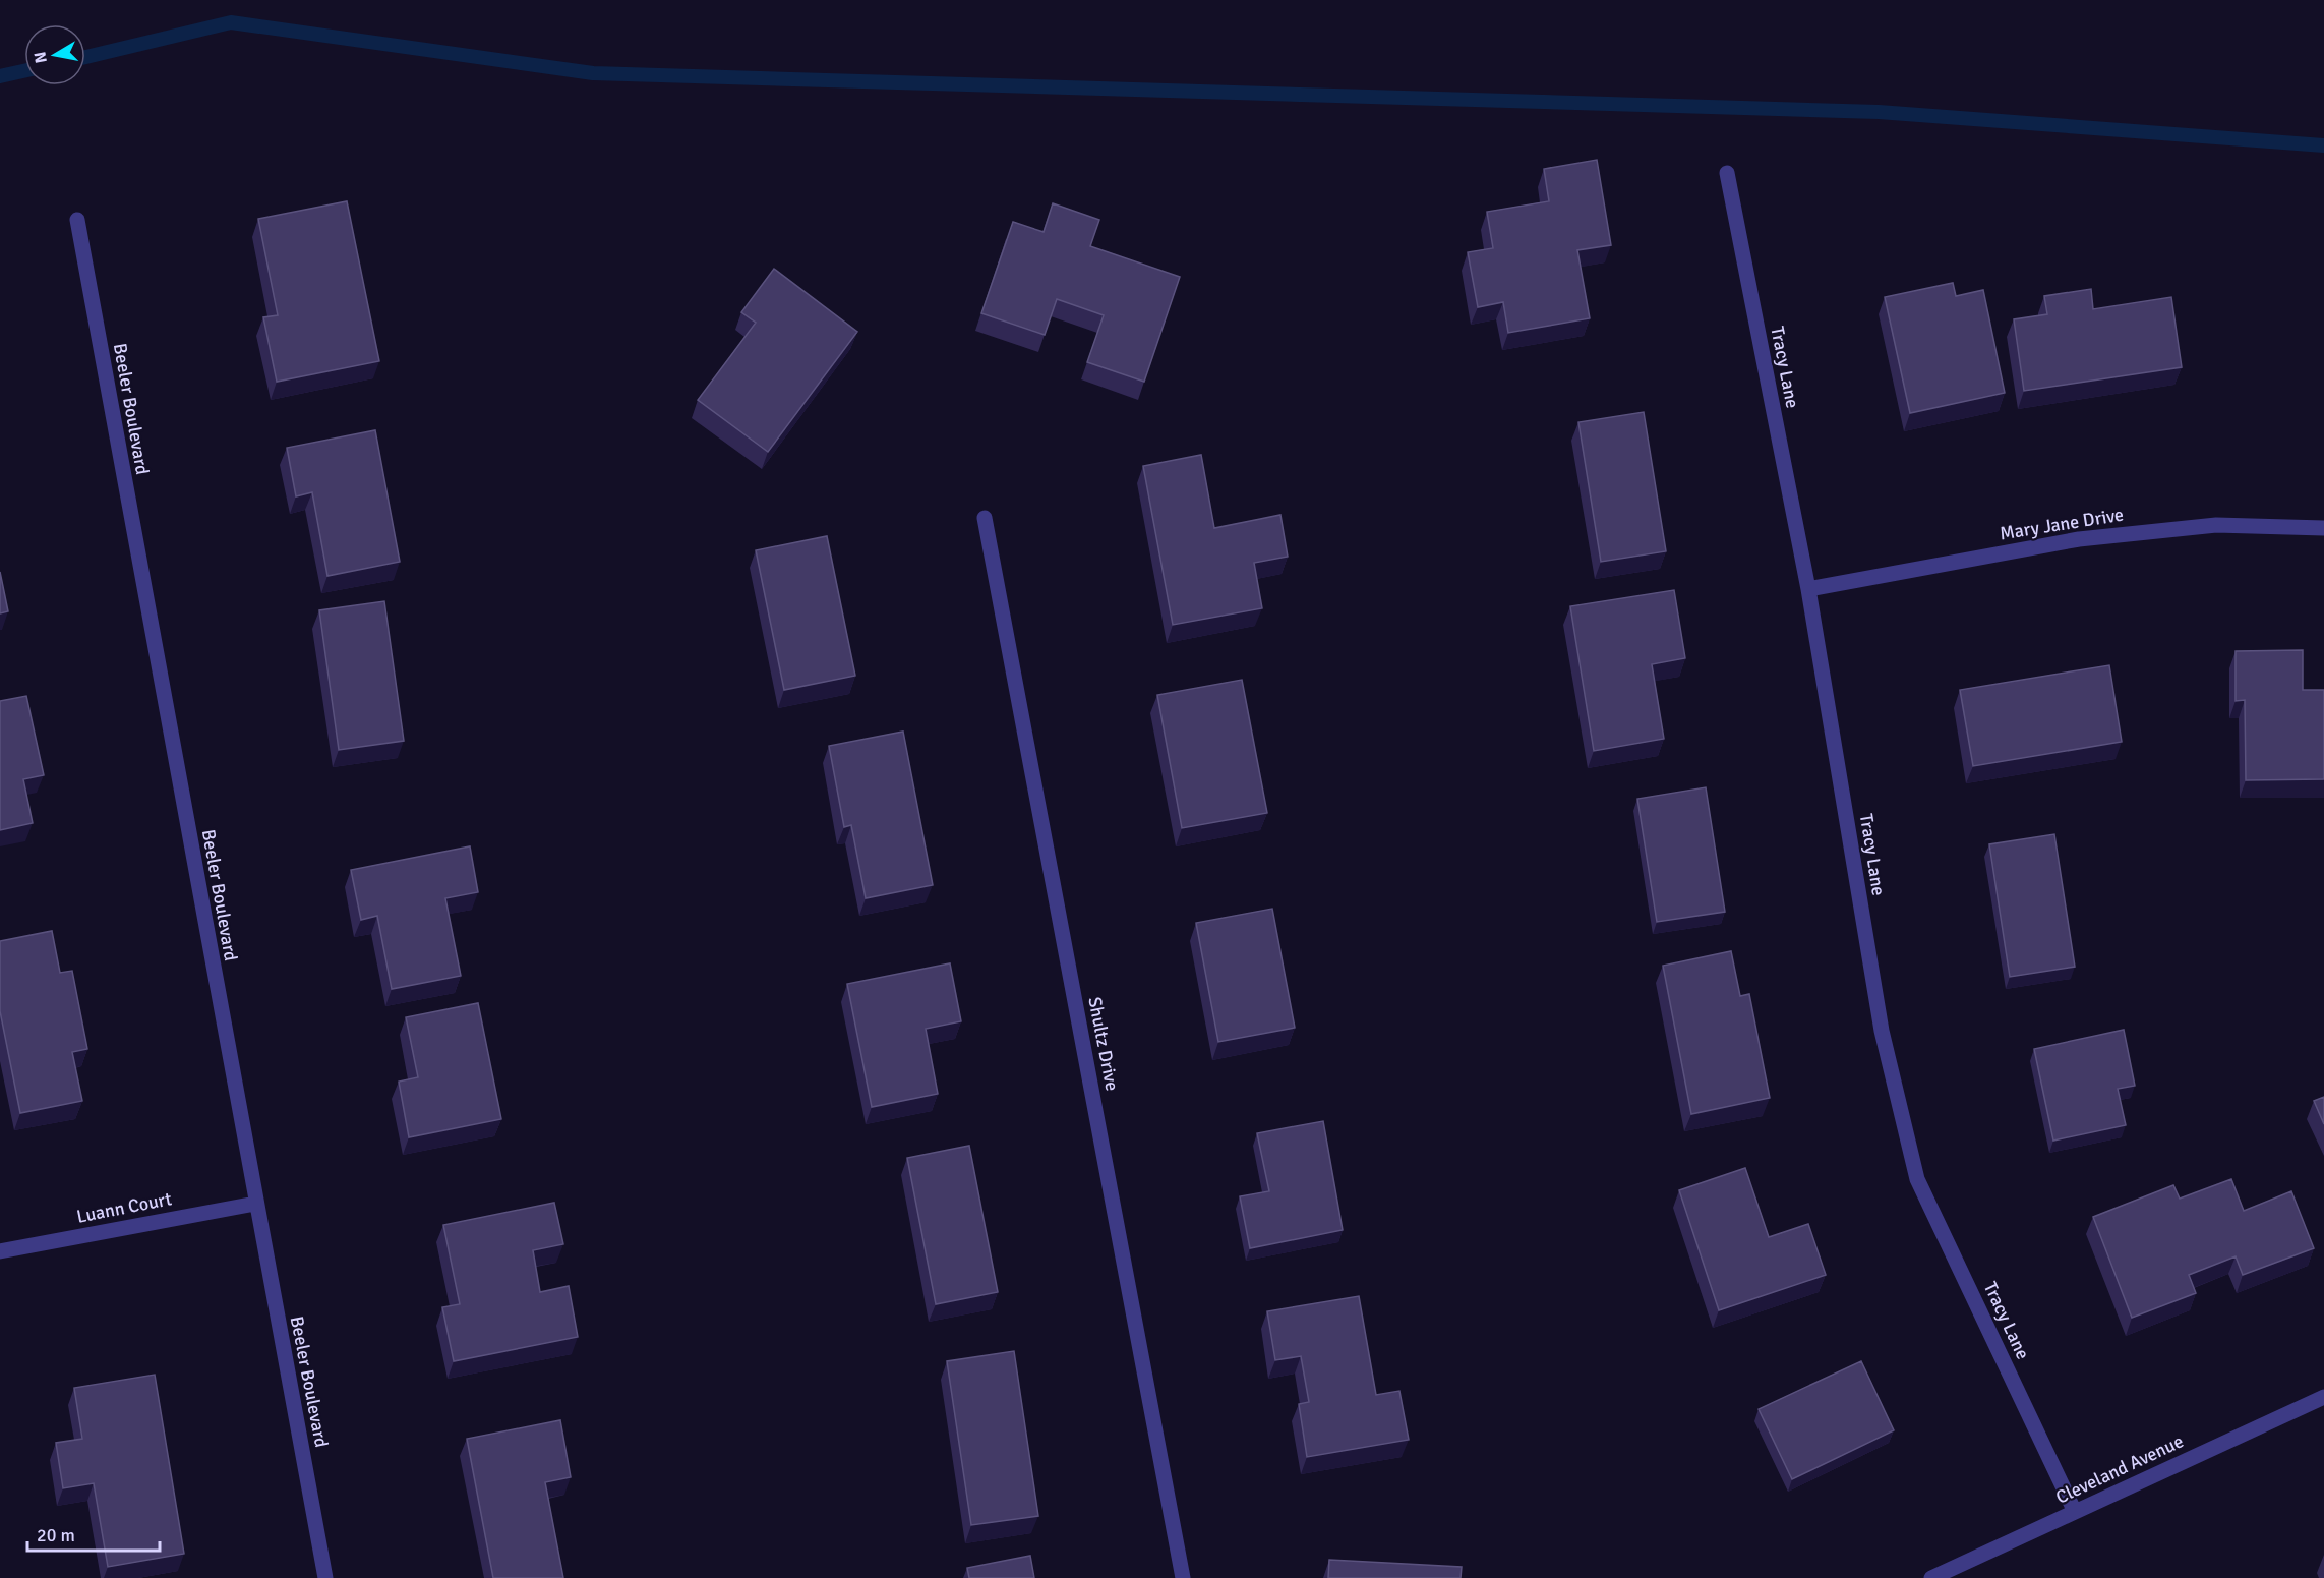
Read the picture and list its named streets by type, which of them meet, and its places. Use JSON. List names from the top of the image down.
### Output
{
  "streets": {
    "street": [
      "Tracy Lane",
      "Beeler Boulevard",
      "Mary Jane Drive",
      "Shultz Drive",
      "Luann Court",
      "Cleveland Avenue"
    ]
  },
  "crossings": [
    ["Tracy Lane", "Mary Jane Drive"],
    ["Tracy Lane", "Cleveland Avenue"],
    ["Beeler Boulevard", "Luann Court"]
  ],
  "scale_bar": "20 m",
  "north": "left"
}
